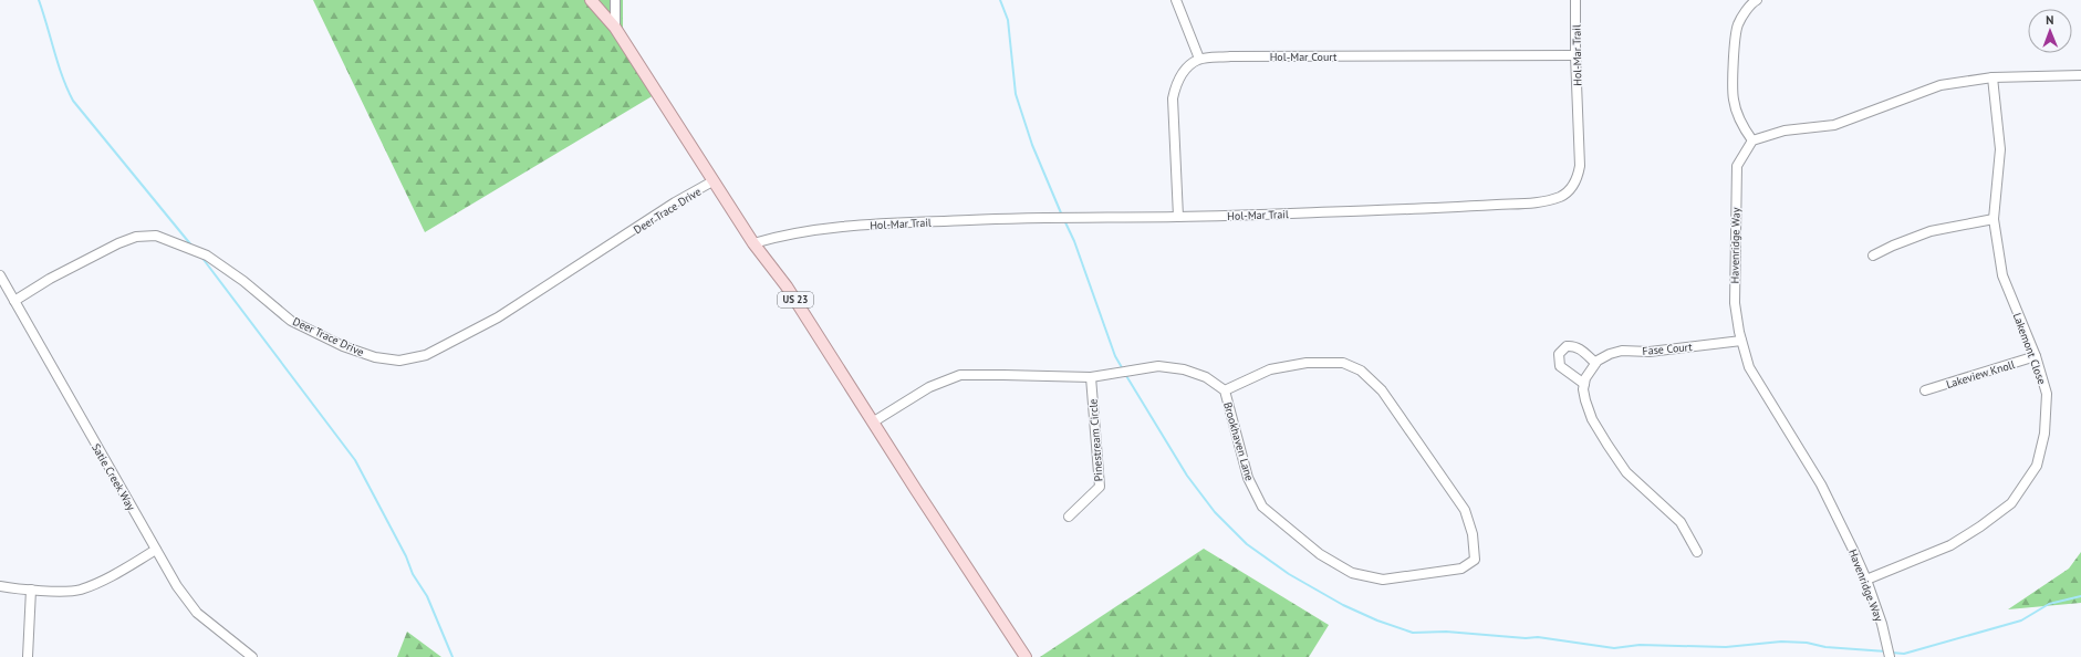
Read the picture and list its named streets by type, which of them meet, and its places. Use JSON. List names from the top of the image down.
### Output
{
  "streets": {
    "main road": ["US 23"],
    "street": [
      "Hol-Mar Trail",
      "Hol-Mar Court",
      "Deer Trace Drive",
      "Havenridge Way",
      "Fase Court",
      "Lakemont Close",
      "Lakeview Knoll",
      "Pinestream Circle",
      "Brookhaven Lane",
      "Satie Creek Way"
    ]
  },
  "crossings": [
    ["Hol-Mar Trail", "Hol-Mar Court"],
    ["Hol-Mar Trail", "US 23"],
    ["Deer Trace Drive", "US 23"],
    ["Deer Trace Drive", "Satie Creek Way"],
    ["Havenridge Way", "Fase Court"],
    ["Havenridge Way", "Lakemont Close"],
    ["US 23", "Brookhaven Lane"],
    ["Lakemont Close", "Lakeview Knoll"],
    ["Pinestream Circle", "Brookhaven Lane"]
  ],
  "north": "top"
}
